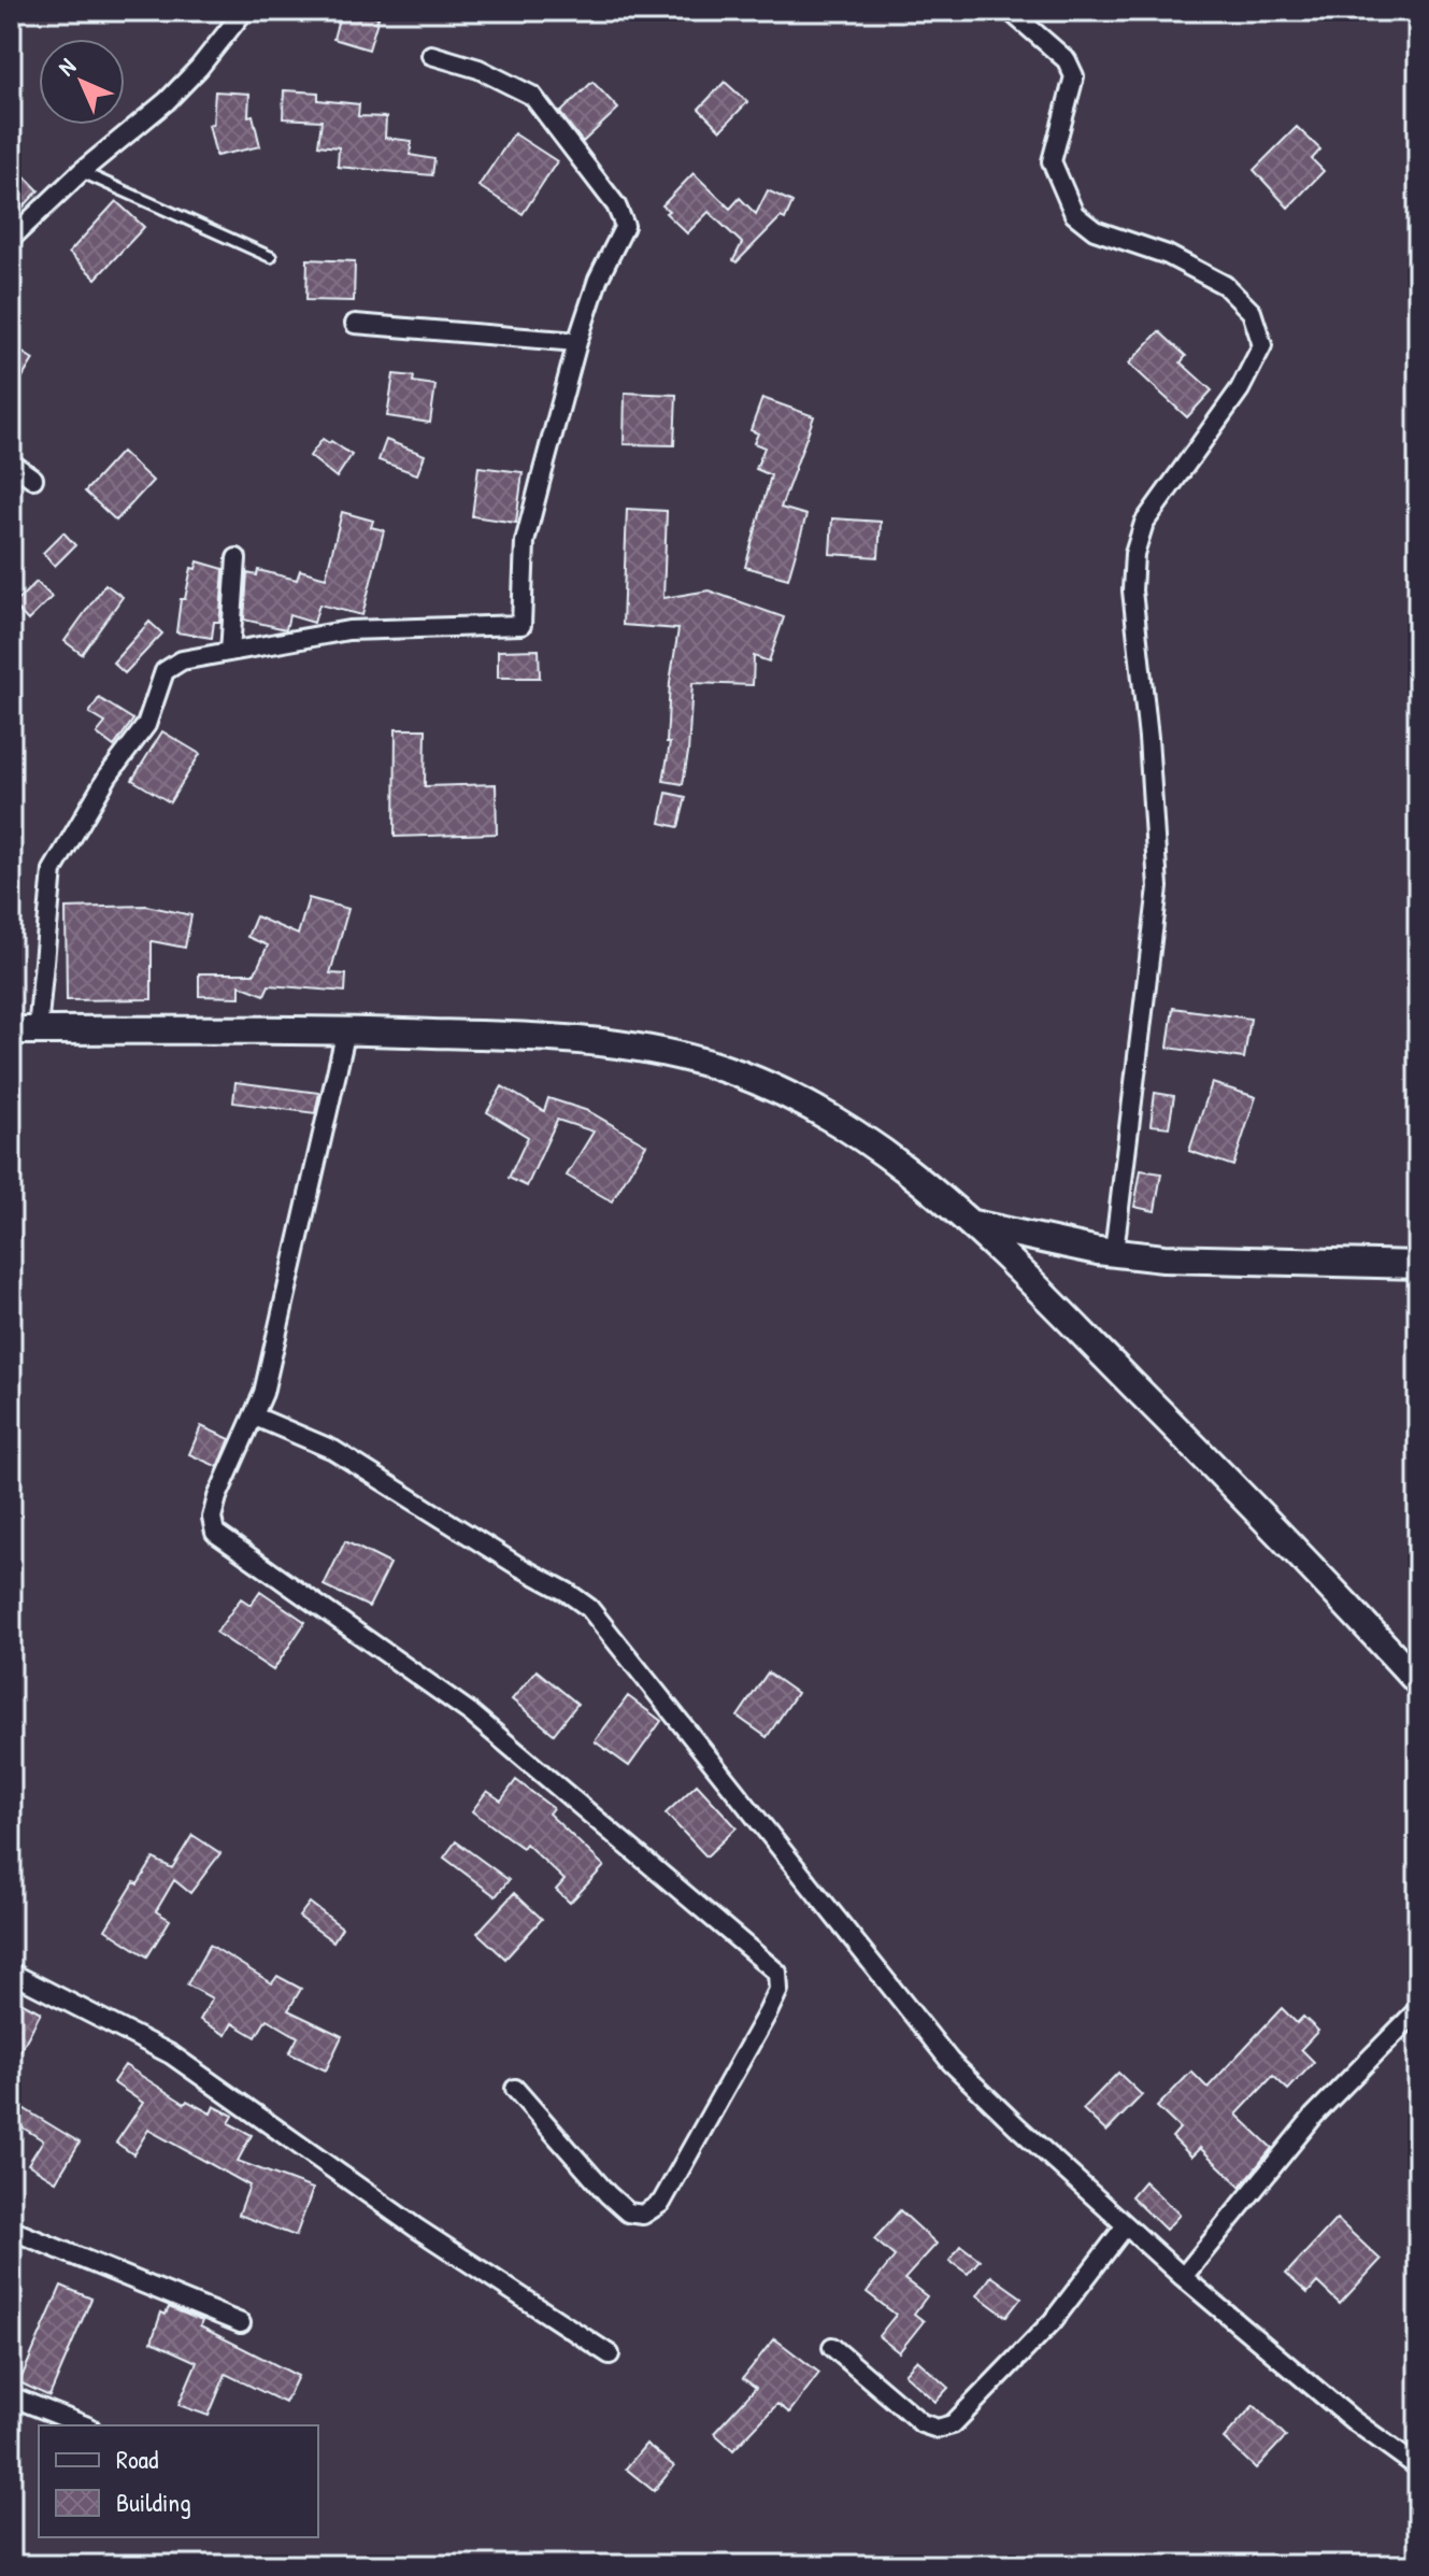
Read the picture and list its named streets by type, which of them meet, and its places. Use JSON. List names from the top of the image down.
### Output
{
  "legend": ["Road", "Building"],
  "north": "top left"
}
